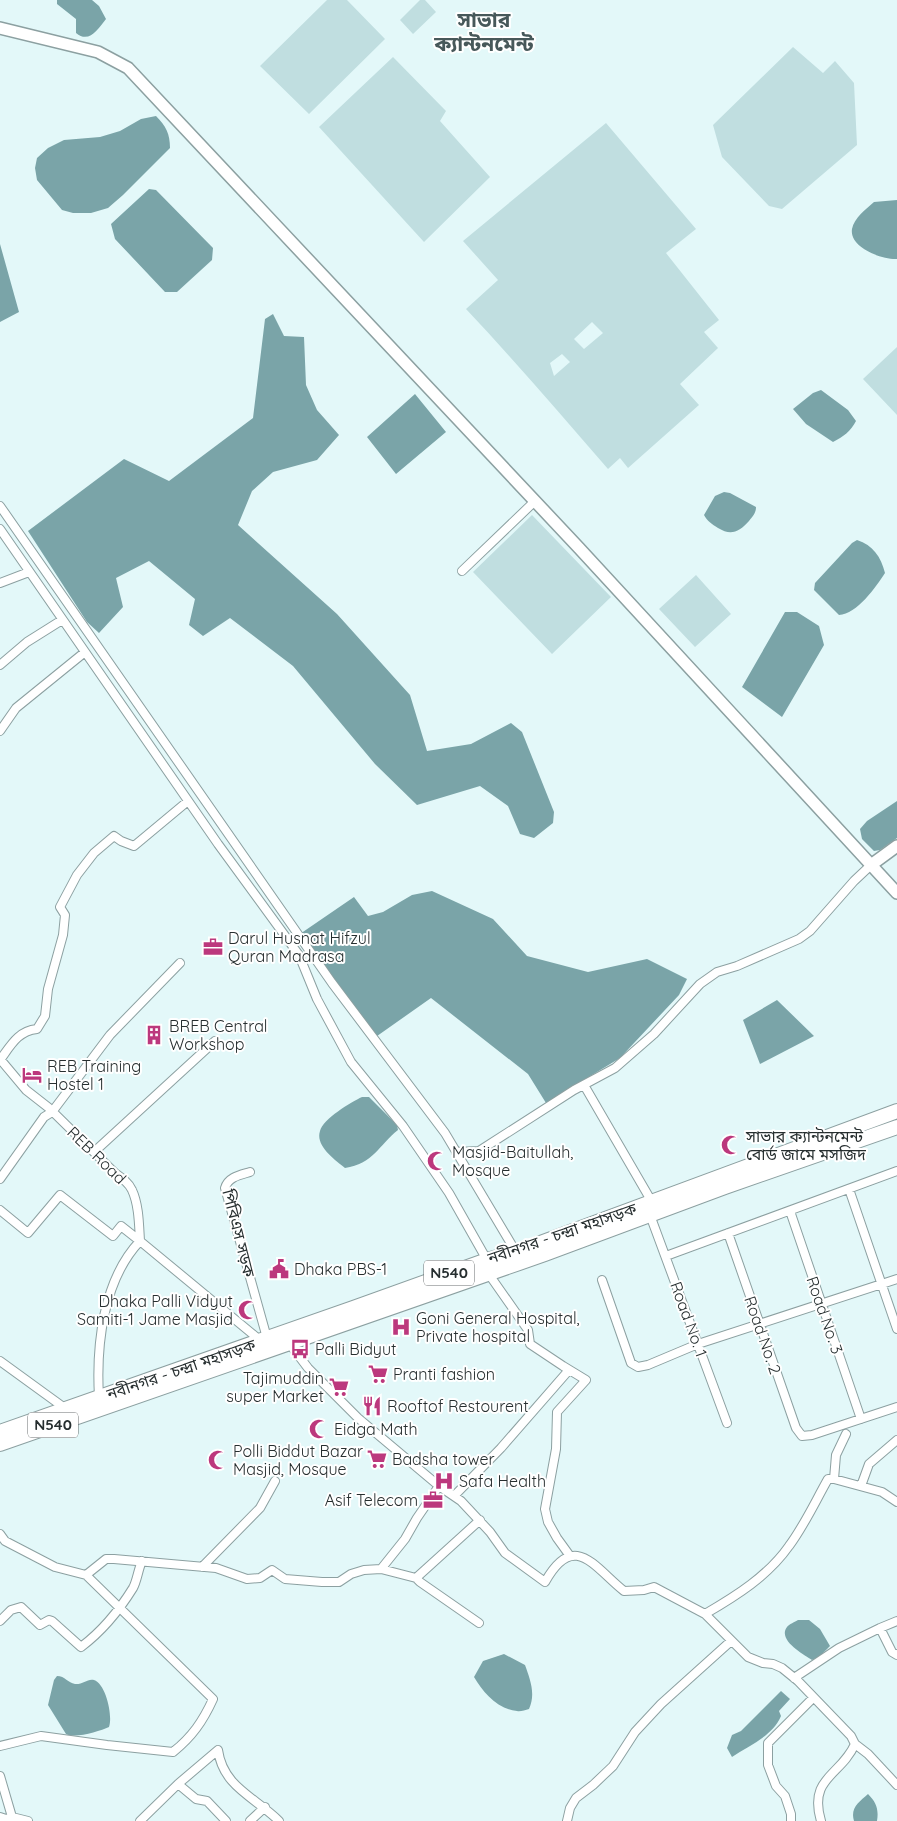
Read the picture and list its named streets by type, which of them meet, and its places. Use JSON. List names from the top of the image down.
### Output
{
  "streets": {
    "highway": ["নবীনগর - চন্দ্রা মহাসড়ক", "N540"],
    "street": [
      "REB Road",
      "পিবিএস সড়ক",
      "Road No. 3",
      "Road No. 1",
      "Road No. 2"
    ]
  },
  "crossings": [
    ["পিবিএস সড়ক", "নবীনগর - চন্দ্রা মহাসড়ক"],
    ["নবীনগর - চন্দ্রা মহাসড়ক", "Road No. 1"],
    ["Road No. 3", "Road No. 2"]
  ],
  "districts": ["সাভার ক্যান্টনমেন্ট"],
  "places": {
    "office": ["Darul Husnat Hifzul Quran Madrasa", "Asif Telecom"],
    "building": ["BREB Central Workshop"],
    "hotel": ["REB Training Hostel 1"],
    "mosque": [
      "সাভার ক্যান্টনমেন্ট বোর্ড জামে মসজিদ",
      "Masjid-Baitullah, Mosque",
      "Dhaka Palli Vidyut Samiti-1 Jame Masjid",
      "Eidga Math",
      "Polli Biddut Bazar Masjid, Mosque"
    ],
    "public building": ["Dhaka PBS-1"],
    "hospital": ["Goni General Hospital, Private hospital", "Safa Health"],
    "bus stop": ["Palli Bidyut"],
    "supermarket": ["Pranti fashion", "Tajimuddin super Market", "Badsha tower"],
    "restaurant": ["Rooftof Restourent"]
  }
}
